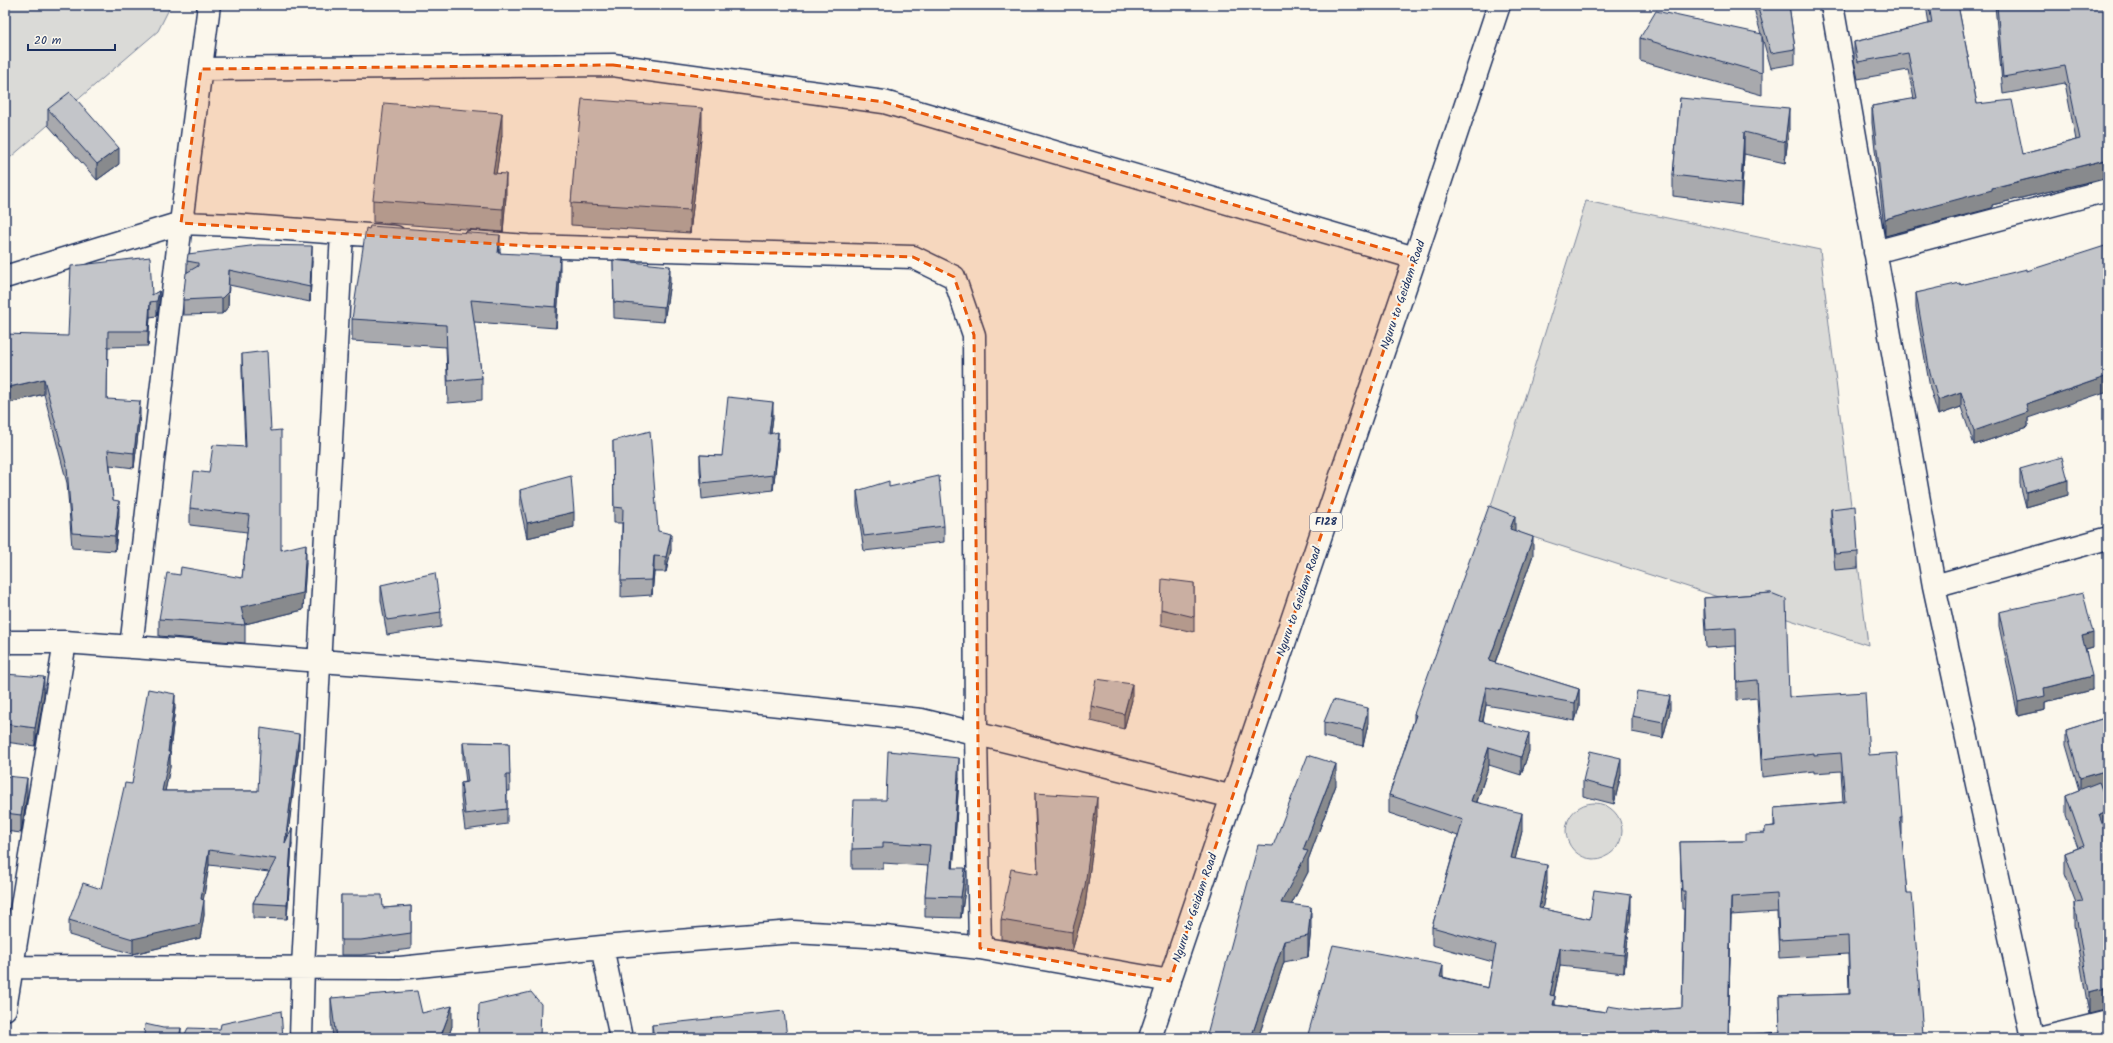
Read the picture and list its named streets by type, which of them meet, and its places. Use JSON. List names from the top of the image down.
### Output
{
  "streets": {
    "street": ["Nguru to Geidam Road", "F128"]
  },
  "scale_bar": "20 m"
}
